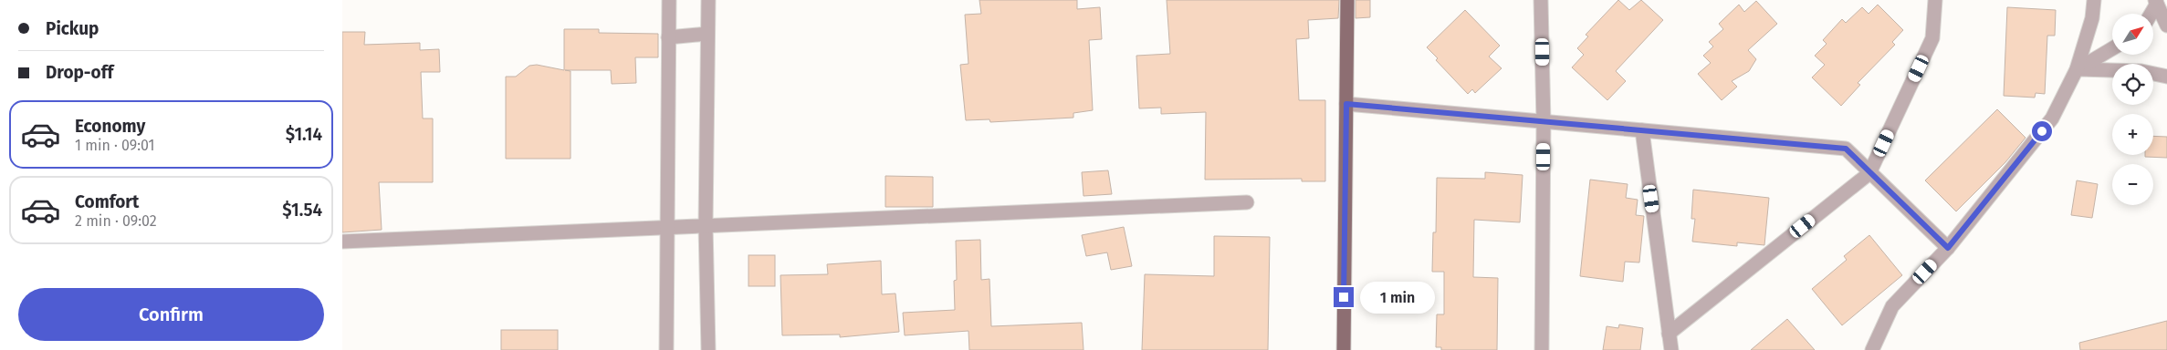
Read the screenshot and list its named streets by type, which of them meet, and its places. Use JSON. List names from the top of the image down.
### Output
{
  "north": "top right",
  "page": {
    "banner": ["Pickup", "Drop-off"],
    "map_buttons": ["+", "−"],
    "list": [
      {
        "name": "Economy",
        "note": "1 min · 09:01",
        "value": "$1.14"
      },
      {
        "name": "Comfort",
        "note": "2 min · 09:02",
        "value": "$1.54"
      }
    ],
    "buttons": "Confirm",
    "bubble": "1 min"
  }
}
